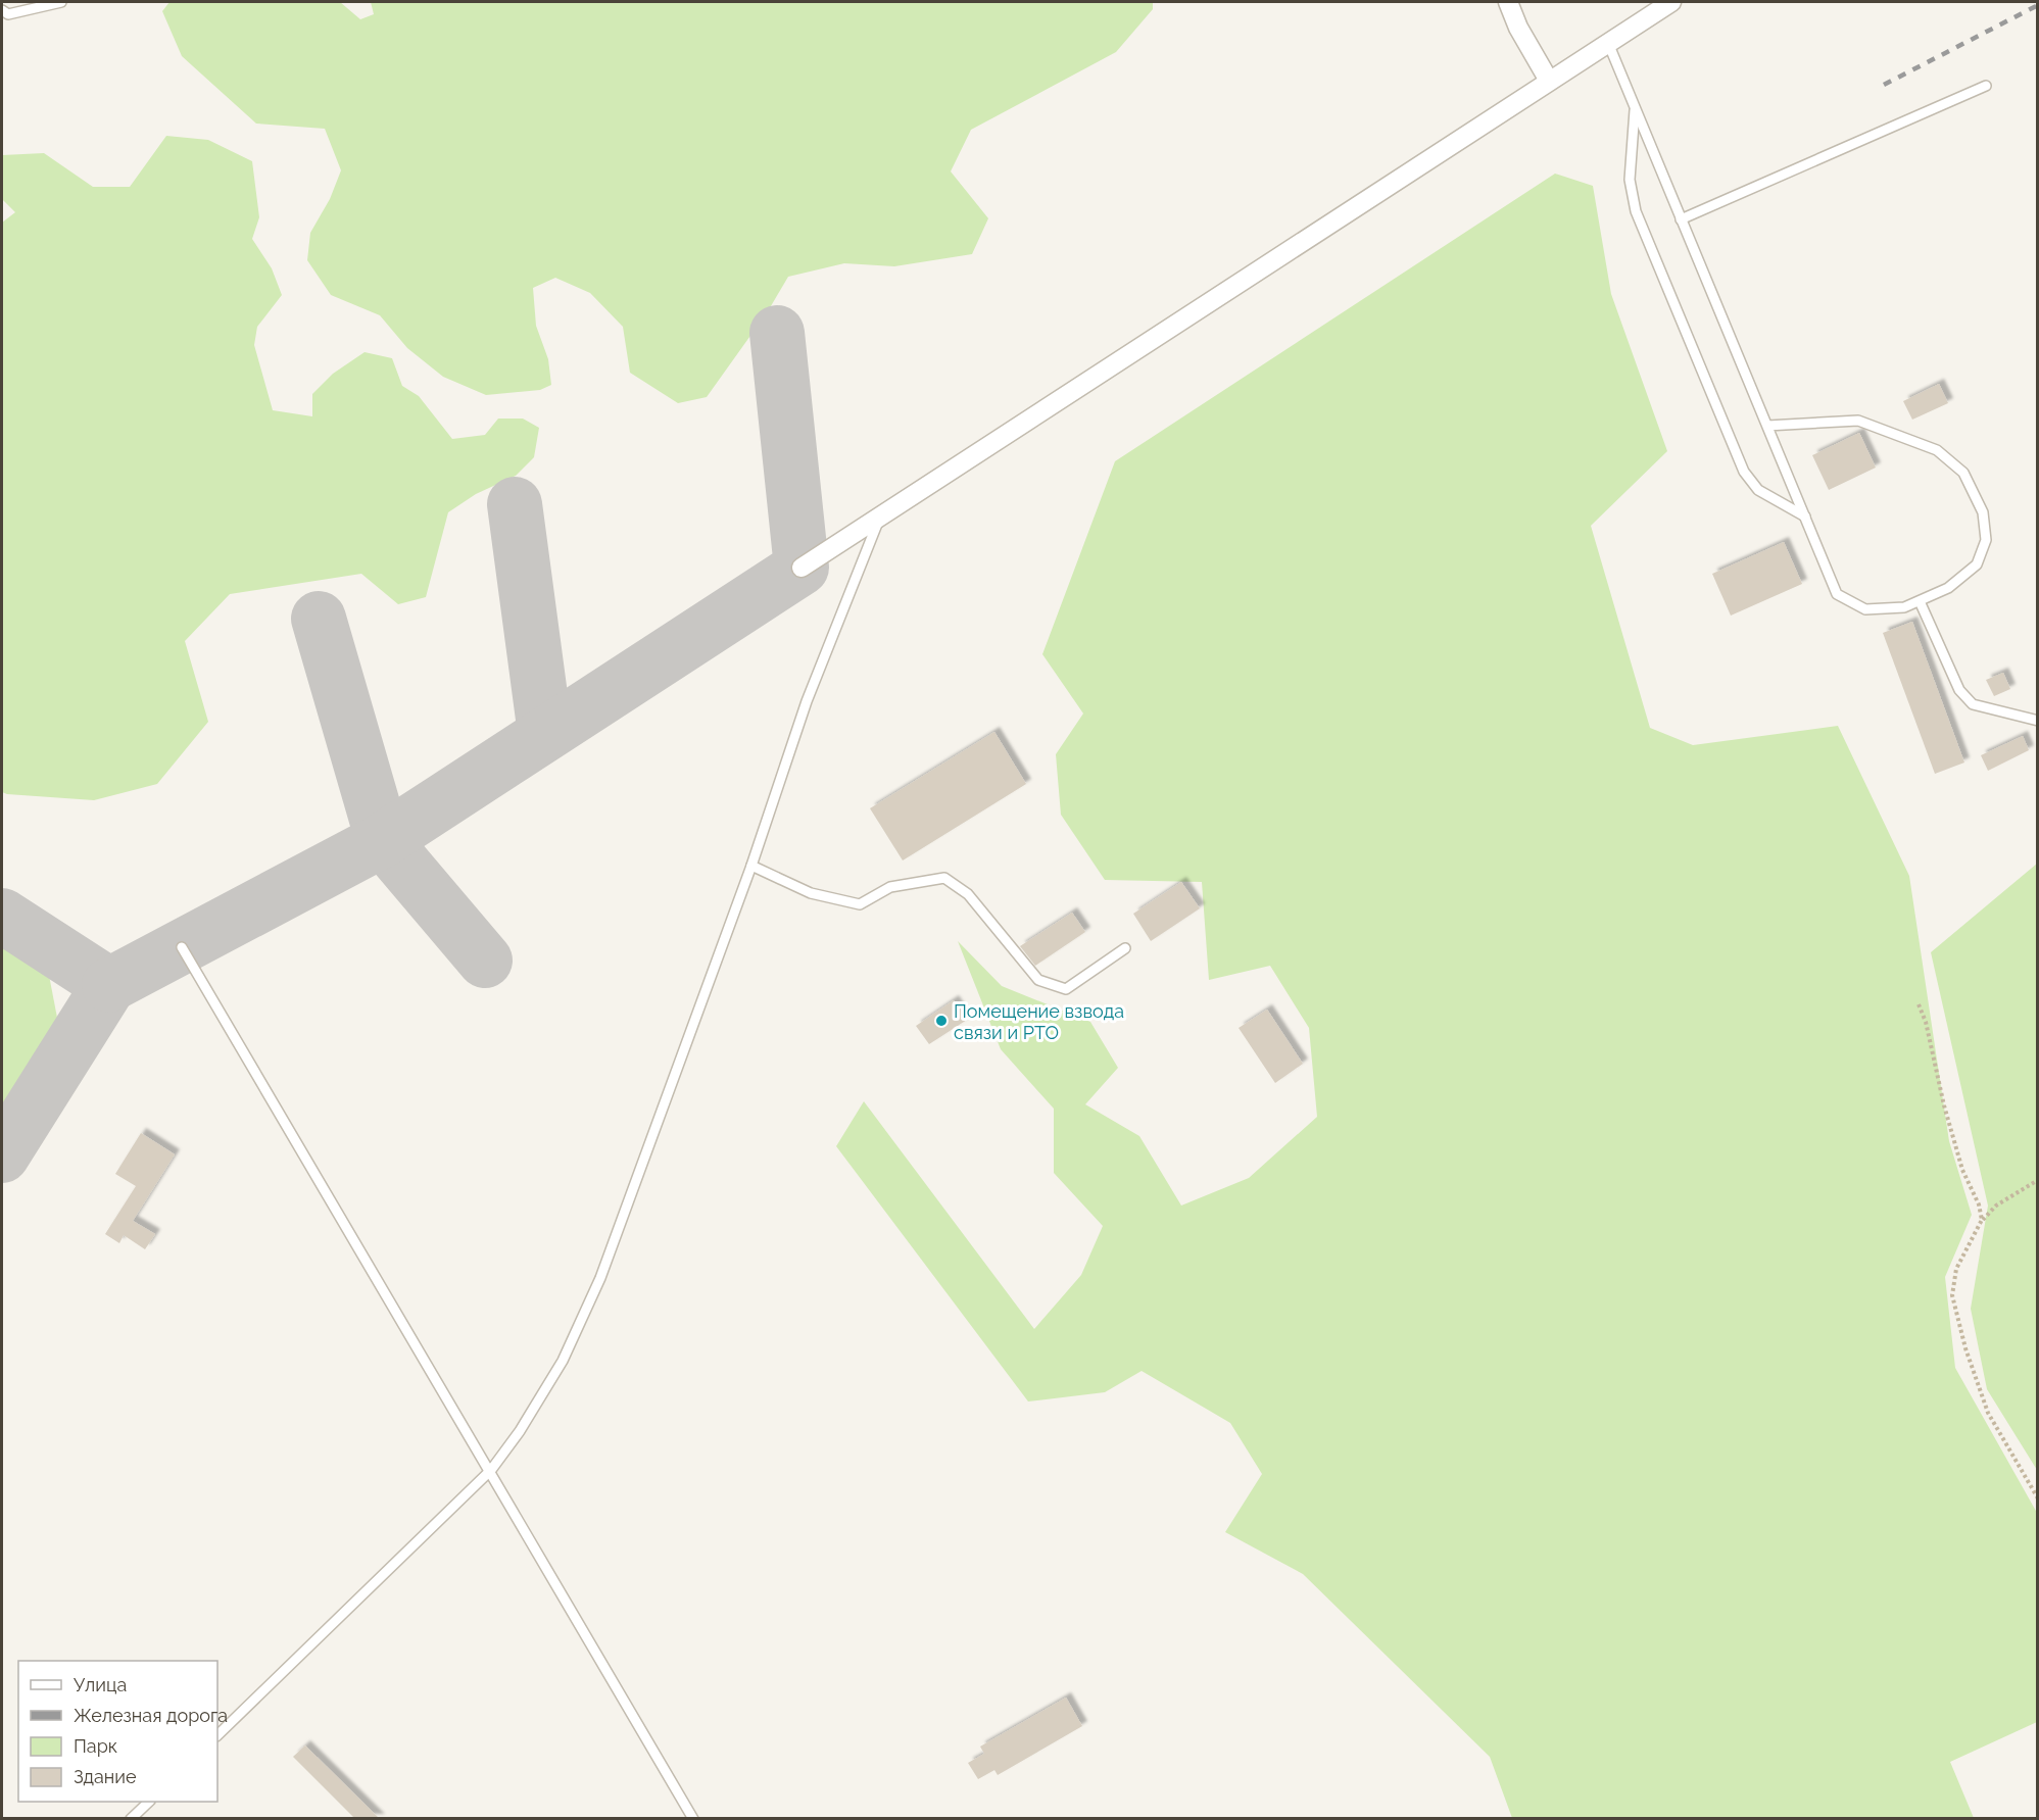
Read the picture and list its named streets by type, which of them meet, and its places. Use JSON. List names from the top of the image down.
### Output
{
  "places": ["Помещение взвода связи и РТО"],
  "legend": [
    "Улица",
    "Железная дорога",
    "Парк",
    "Здание"
  ]
}
